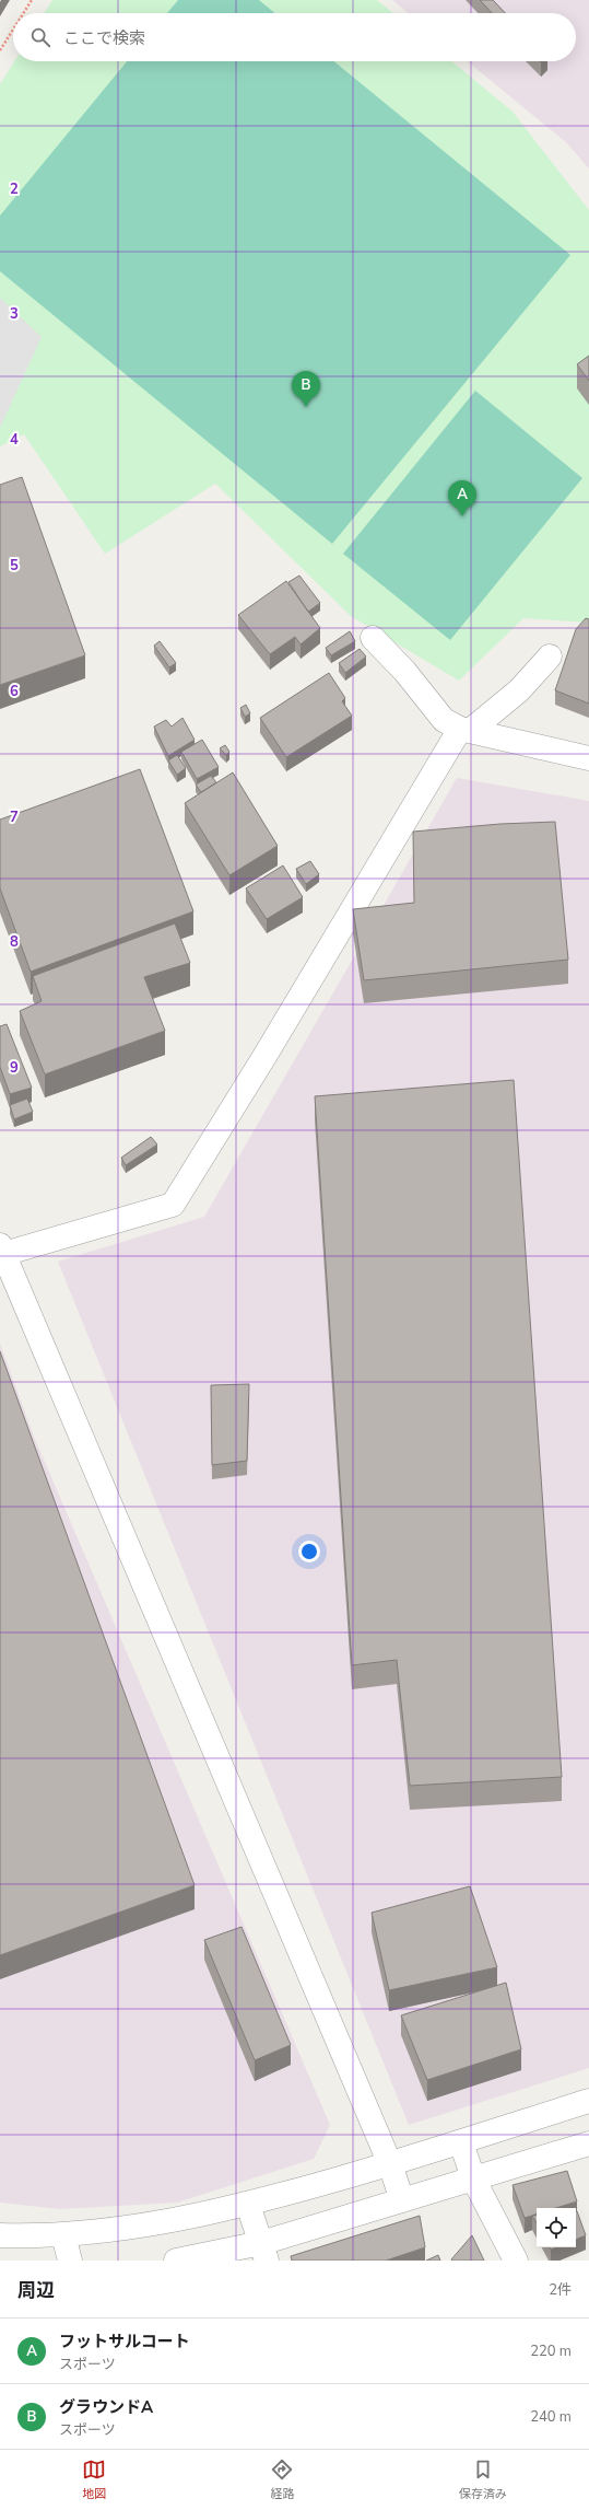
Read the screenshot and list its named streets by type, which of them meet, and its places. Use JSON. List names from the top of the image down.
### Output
{
  "page": {
    "search": "ここで検索",
    "pins": ["B", "A"],
    "heading": ["周辺", "2件"],
    "list": [
      {
        "mark": "A",
        "name": "フットサルコート",
        "note": "スポーツ",
        "value": "220 m"
      },
      {
        "mark": "B",
        "name": "グラウンドA",
        "note": "スポーツ",
        "value": "240 m"
      }
    ],
    "nav": ["地図", "経路", "保存済み"]
  },
  "grid": {
    "rows": [
      "2",
      "3",
      "4",
      "5",
      "6",
      "7",
      "8",
      "9"
    ]
  }
}
